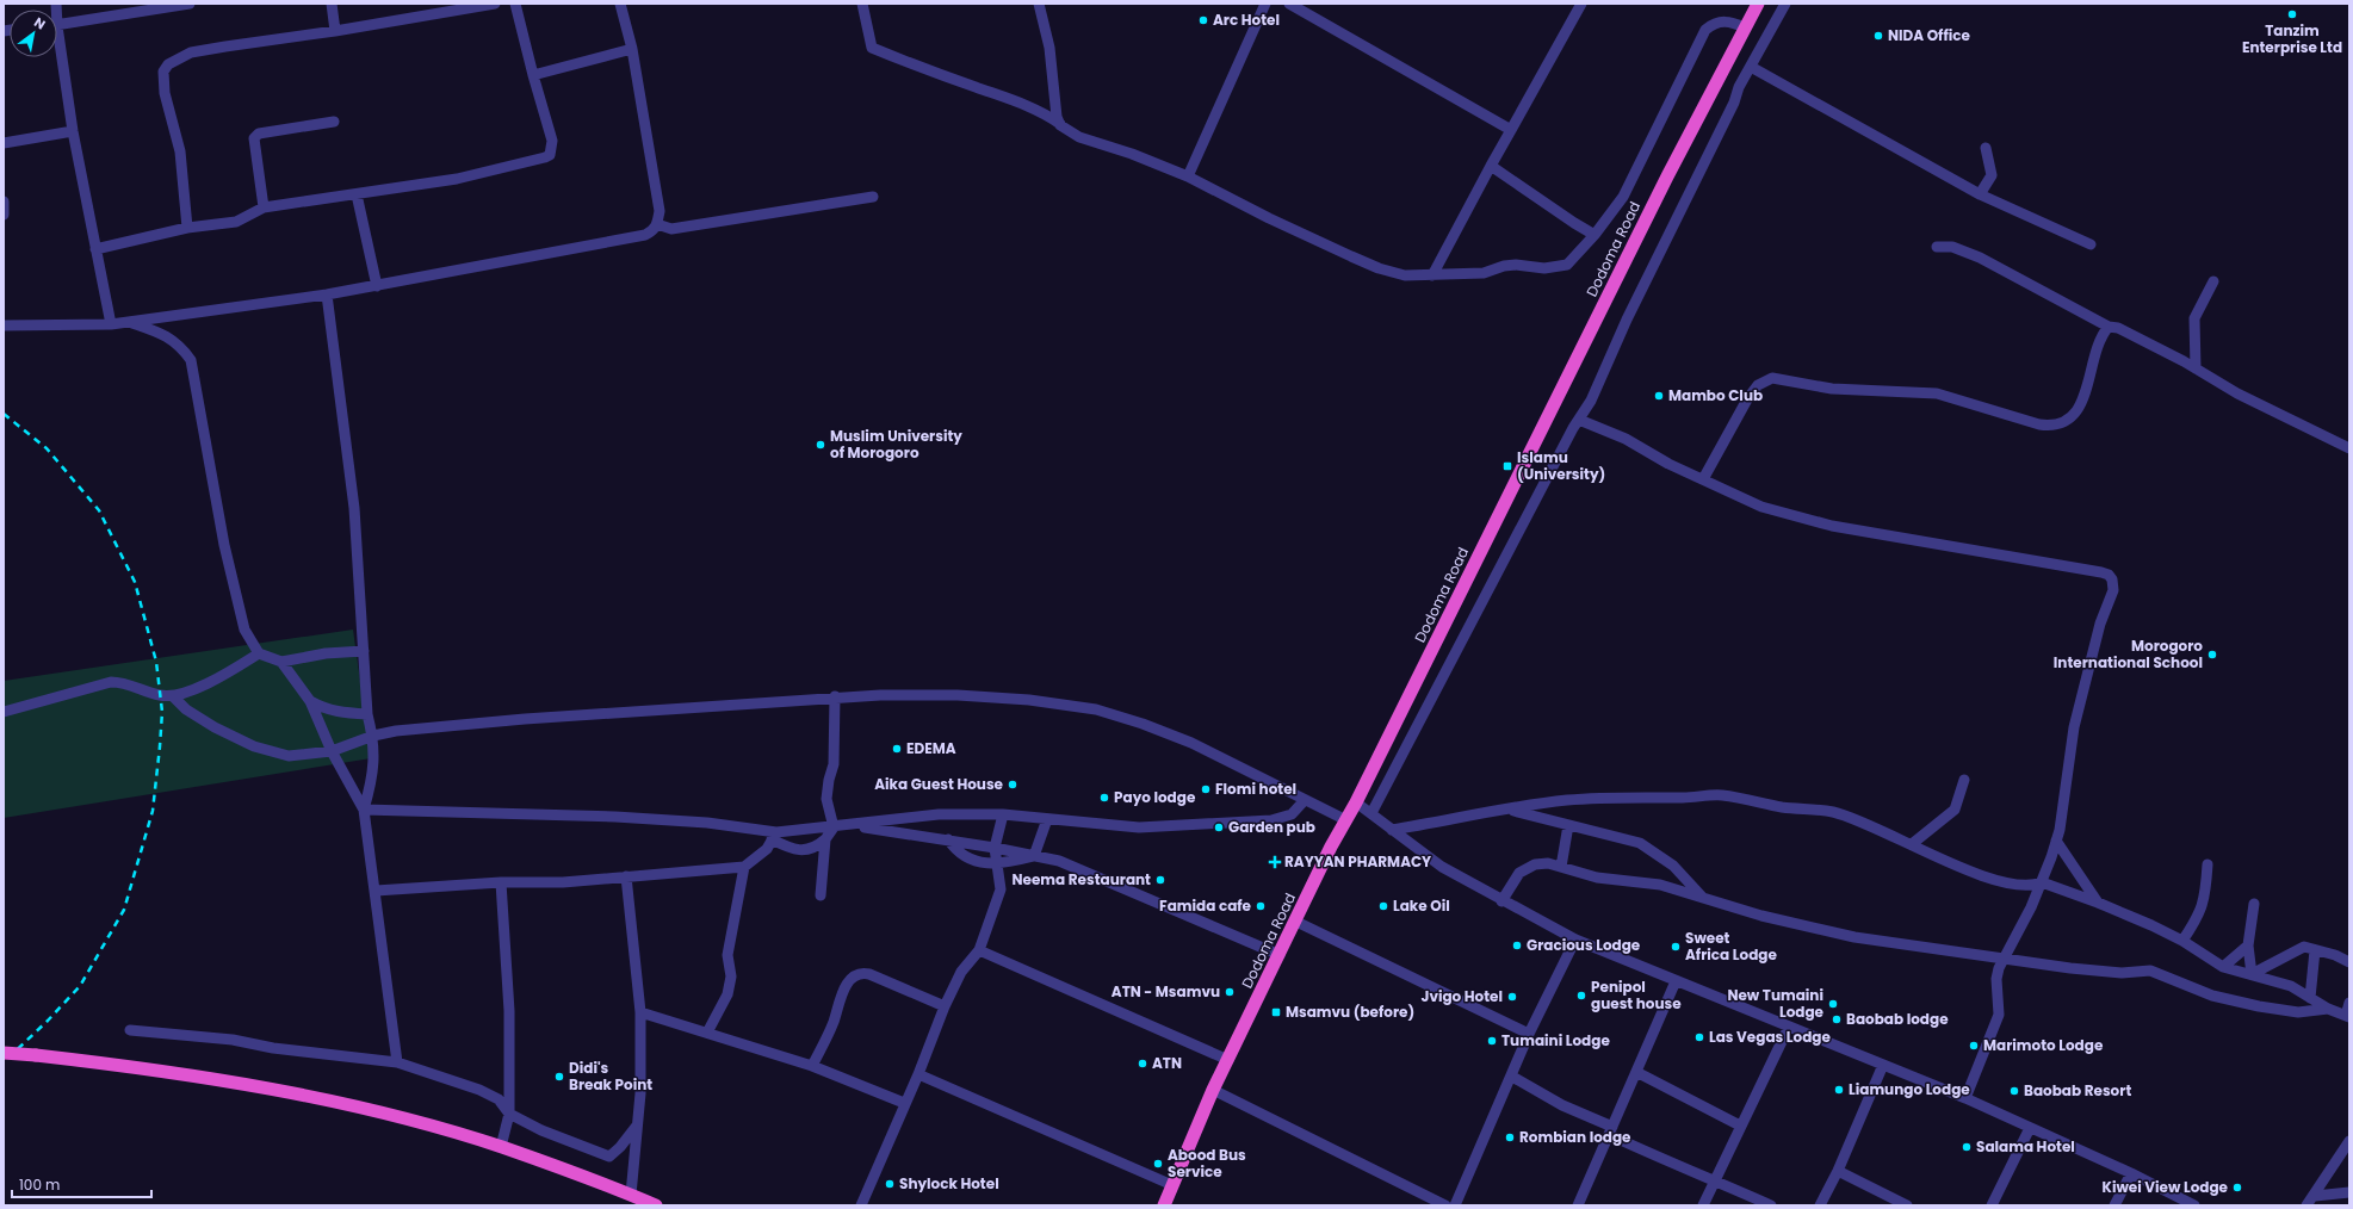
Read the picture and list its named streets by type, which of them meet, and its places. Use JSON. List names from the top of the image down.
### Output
{
  "streets": {
    "highway": ["Dodoma Road"]
  },
  "places": {
    "other": [
      "Tanzim Enterprise Ltd",
      "Arc Hotel",
      "NIDA Office",
      "Mambo Club",
      "Muslim University of Morogoro",
      "Morogoro International School",
      "EDEMA",
      "Aika Guest House",
      "Flomi hotel",
      "Payo lodge",
      "Garden pub",
      "Neema Restaurant",
      "Famida cafe",
      "Lake Oil",
      "Gracious Lodge",
      "Sweet Africa Lodge",
      "ATN - Msamvu",
      "Penipol guest house",
      "Jvigo Hotel",
      "New Tumaini Lodge",
      "Baobab lodge",
      "Las Vegas Lodge",
      "Tumaini Lodge",
      "Marimoto Lodge",
      "ATN",
      "Didi's Break Point",
      "Liamungo Lodge",
      "Baobab Resort",
      "Rombian lodge",
      "Salama Hotel",
      "Abood Bus Service",
      "Shylock Hotel",
      "Kiwei View Lodge"
    ],
    "transit": ["Islamu (University)", "Msamvu (before)"],
    "health": ["RAYYAN PHARMACY"]
  },
  "scale_bar": "100 m",
  "north": "top right"
}
